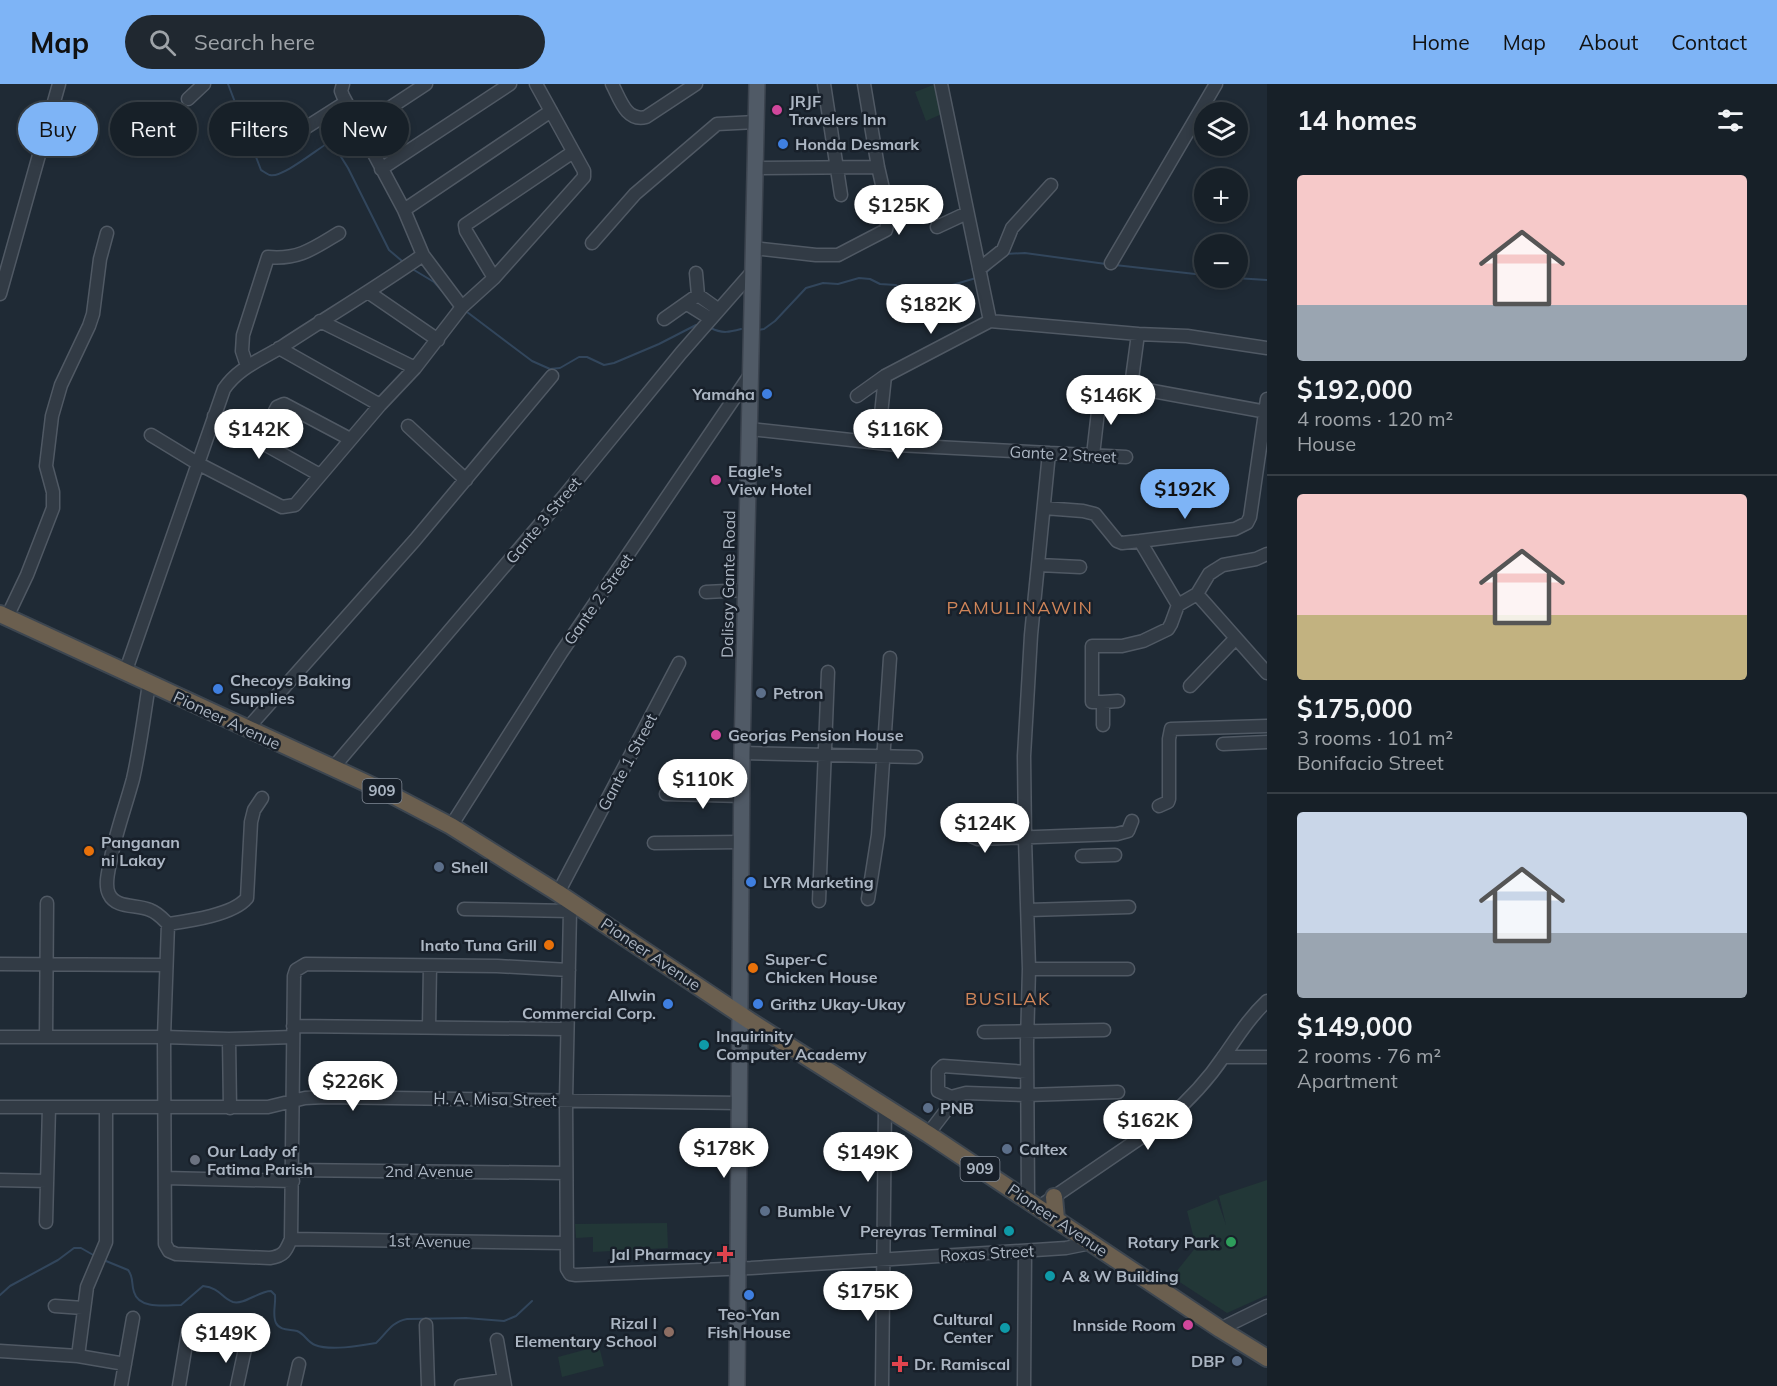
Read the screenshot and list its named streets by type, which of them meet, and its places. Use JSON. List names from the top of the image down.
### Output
{
  "streets": {
    "highway": ["Pioneer Avenue", "909"],
    "main road": ["Dalisay Gante Road"],
    "street": [
      "Gante 2 Street",
      "Gante 3 Street",
      "Gante 1 Street",
      "H. A. Misa Street",
      "2nd Avenue",
      "1st Avenue",
      "Roxas Street"
    ]
  },
  "crossings": [
    ["Gante 2 Street", "Dalisay Gante Road"],
    ["Gante 2 Street", "Pioneer Avenue"],
    ["Gante 3 Street", "Dalisay Gante Road"],
    ["Gante 3 Street", "Pioneer Avenue"],
    ["Dalisay Gante Road", "Pioneer Avenue"],
    ["Dalisay Gante Road", "H. A. Misa Street"],
    ["Dalisay Gante Road", "Roxas Street"],
    ["Pioneer Avenue", "Gante 1 Street"],
    ["Pioneer Avenue", "Roxas Street"],
    ["H. A. Misa Street", "Roxas Street"],
    ["2nd Avenue", "Roxas Street"],
    ["1st Avenue", "Roxas Street"]
  ],
  "districts": ["PAMULINAWIN", "BUSILAK"],
  "places": {
    "other": [
      "JRJF Travelers Inn",
      "Honda Desmark",
      "Yamaha",
      "Eagle's View Hotel",
      "Checoys Baking Supplies",
      "Petron",
      "Georjas Pension House",
      "Panganan ni Lakay",
      "Shell",
      "LYR Marketing",
      "Inato Tuna Grill",
      "Super-C Chicken House",
      "Allwin Commercial Corp.",
      "Grithz Ukay-Ukay",
      "Inquirinity Computer Academy",
      "PNB",
      "Caltex",
      "Our Lady of Fatima Parish",
      "Bumble V",
      "Pereyras Terminal",
      "Rotary Park",
      "A & W Building",
      "Teo-Yan Fish House",
      "Innside Room",
      "Cultural Center",
      "Rizal I Elementary School",
      "DBP"
    ],
    "health": ["Jal Pharmacy", "Dr. Ramiscal"]
  },
  "page": {
    "header": "Map",
    "search": "Search here",
    "nav": [
      "Home",
      "Map",
      "About",
      "Contact"
    ],
    "heading": "14 homes",
    "map_buttons": ["+", "−"],
    "chip": [
      "Buy",
      "Rent",
      "Filters",
      "New"
    ],
    "list": [
      {
        "name": "$192,000",
        "note": "4 rooms · 120 m² · House"
      },
      {
        "name": "$175,000",
        "note": "3 rooms · 101 m² · Bonifacio Street"
      },
      {
        "name": "$149,000",
        "note": "2 rooms · 76 m² · Apartment"
      }
    ],
    "price": [
      "$125K",
      "$182K",
      "$146K",
      "$142K",
      "$116K",
      "$192K",
      "$110K",
      "$124K",
      "$226K",
      "$162K",
      "$178K",
      "$149K",
      "$175K",
      "$149K"
    ]
  }
}
